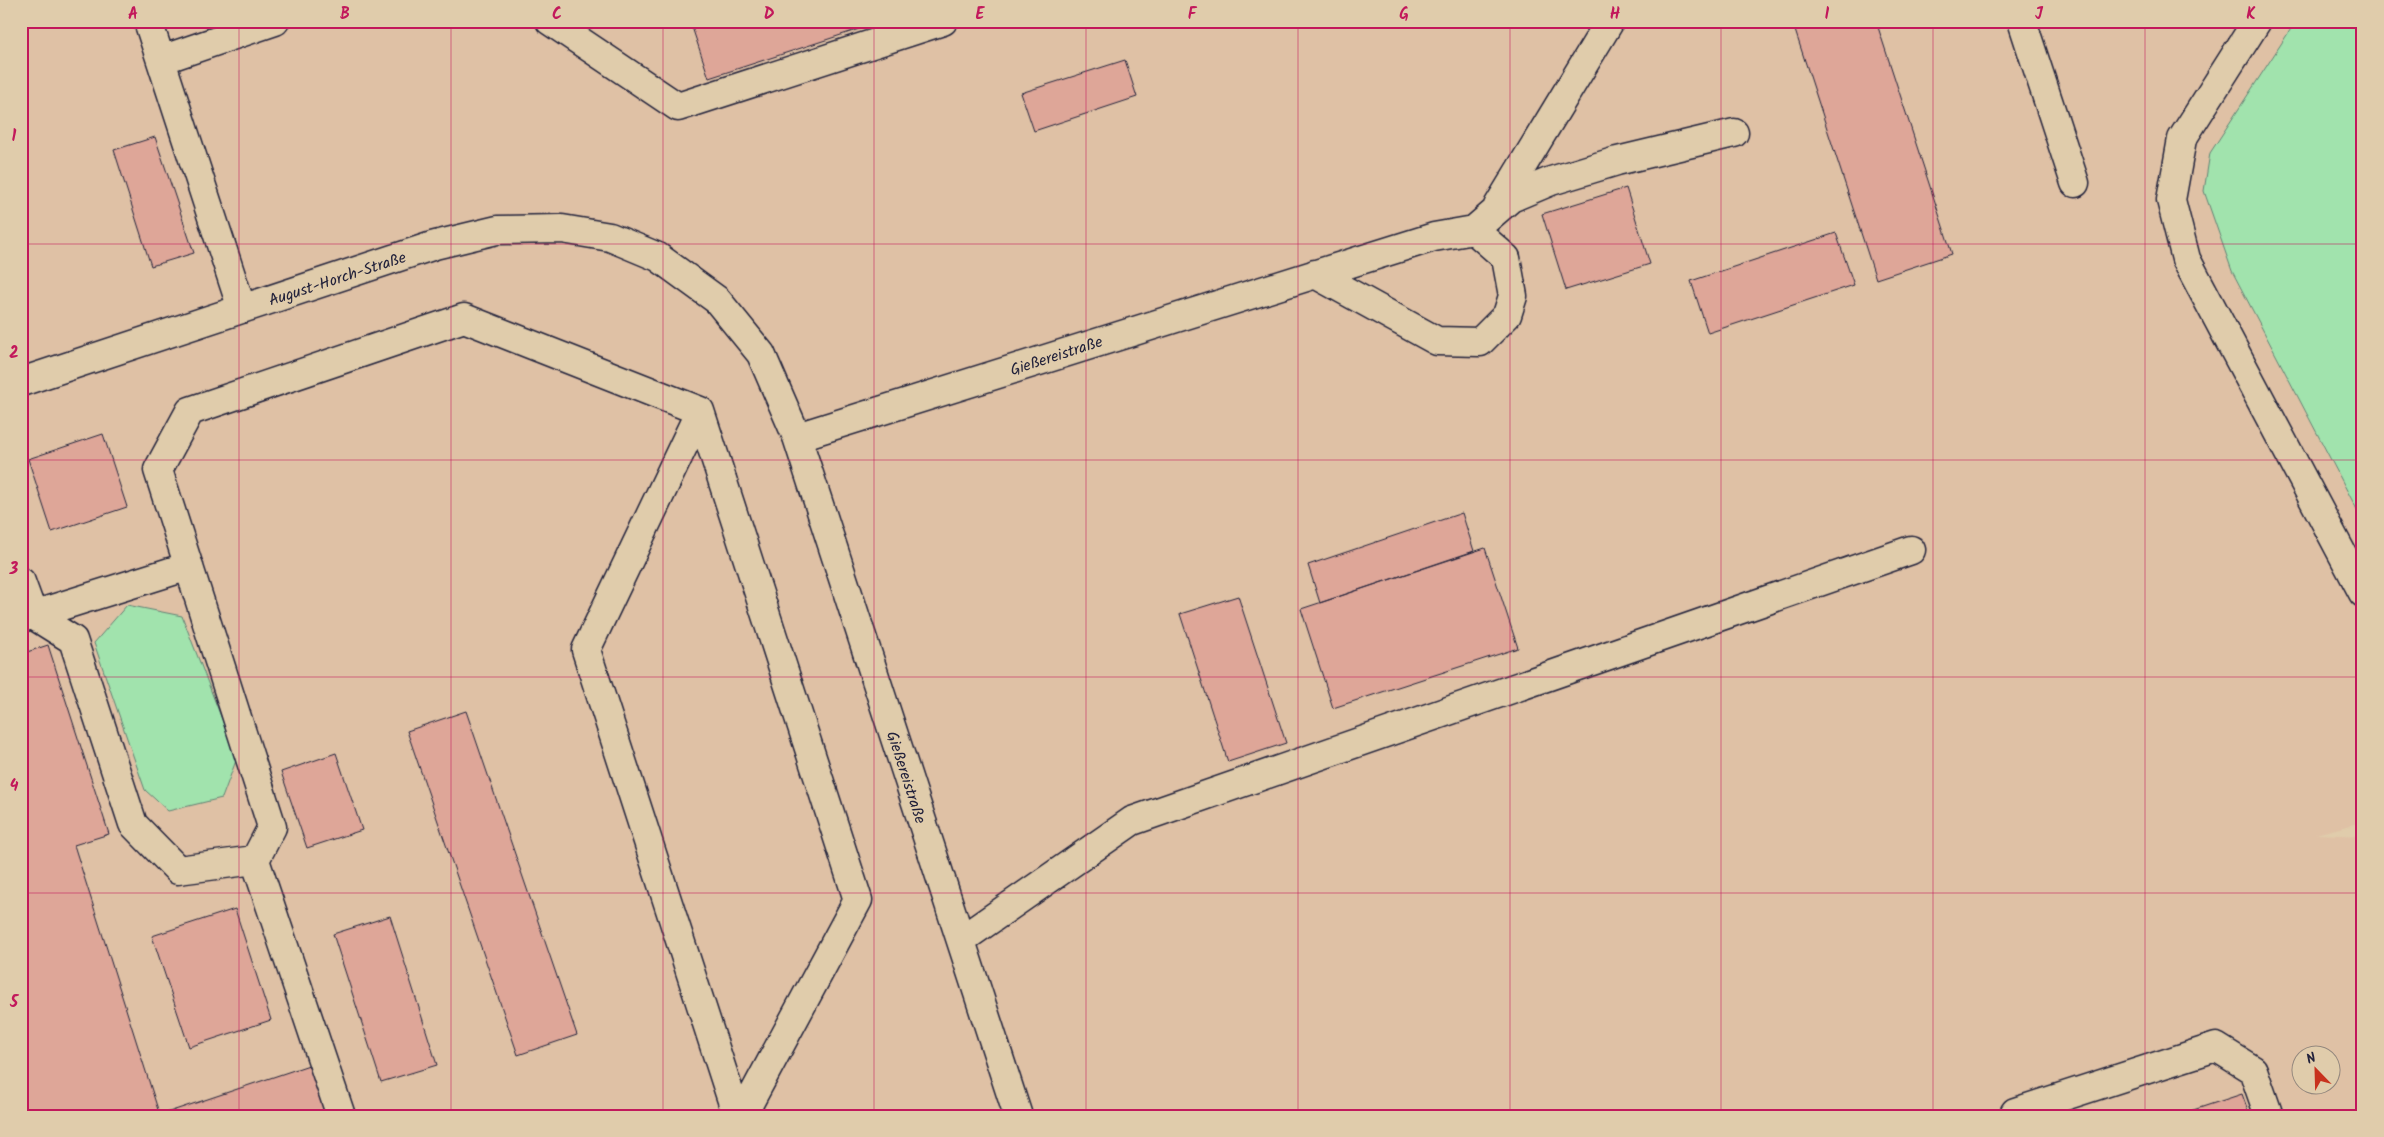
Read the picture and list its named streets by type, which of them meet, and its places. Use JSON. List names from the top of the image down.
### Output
{
  "streets": {
    "street": ["August-Horch-Straße", "Gießereistraße"]
  },
  "crossings": [
    ["August-Horch-Straße", "Gießereistraße"]
  ],
  "north": "top left",
  "grid": {
    "columns": [
      "A",
      "B",
      "C",
      "D",
      "E",
      "F",
      "G",
      "H",
      "I",
      "J",
      "K"
    ],
    "rows": [
      "1",
      "2",
      "3",
      "4",
      "5"
    ]
  }
}
